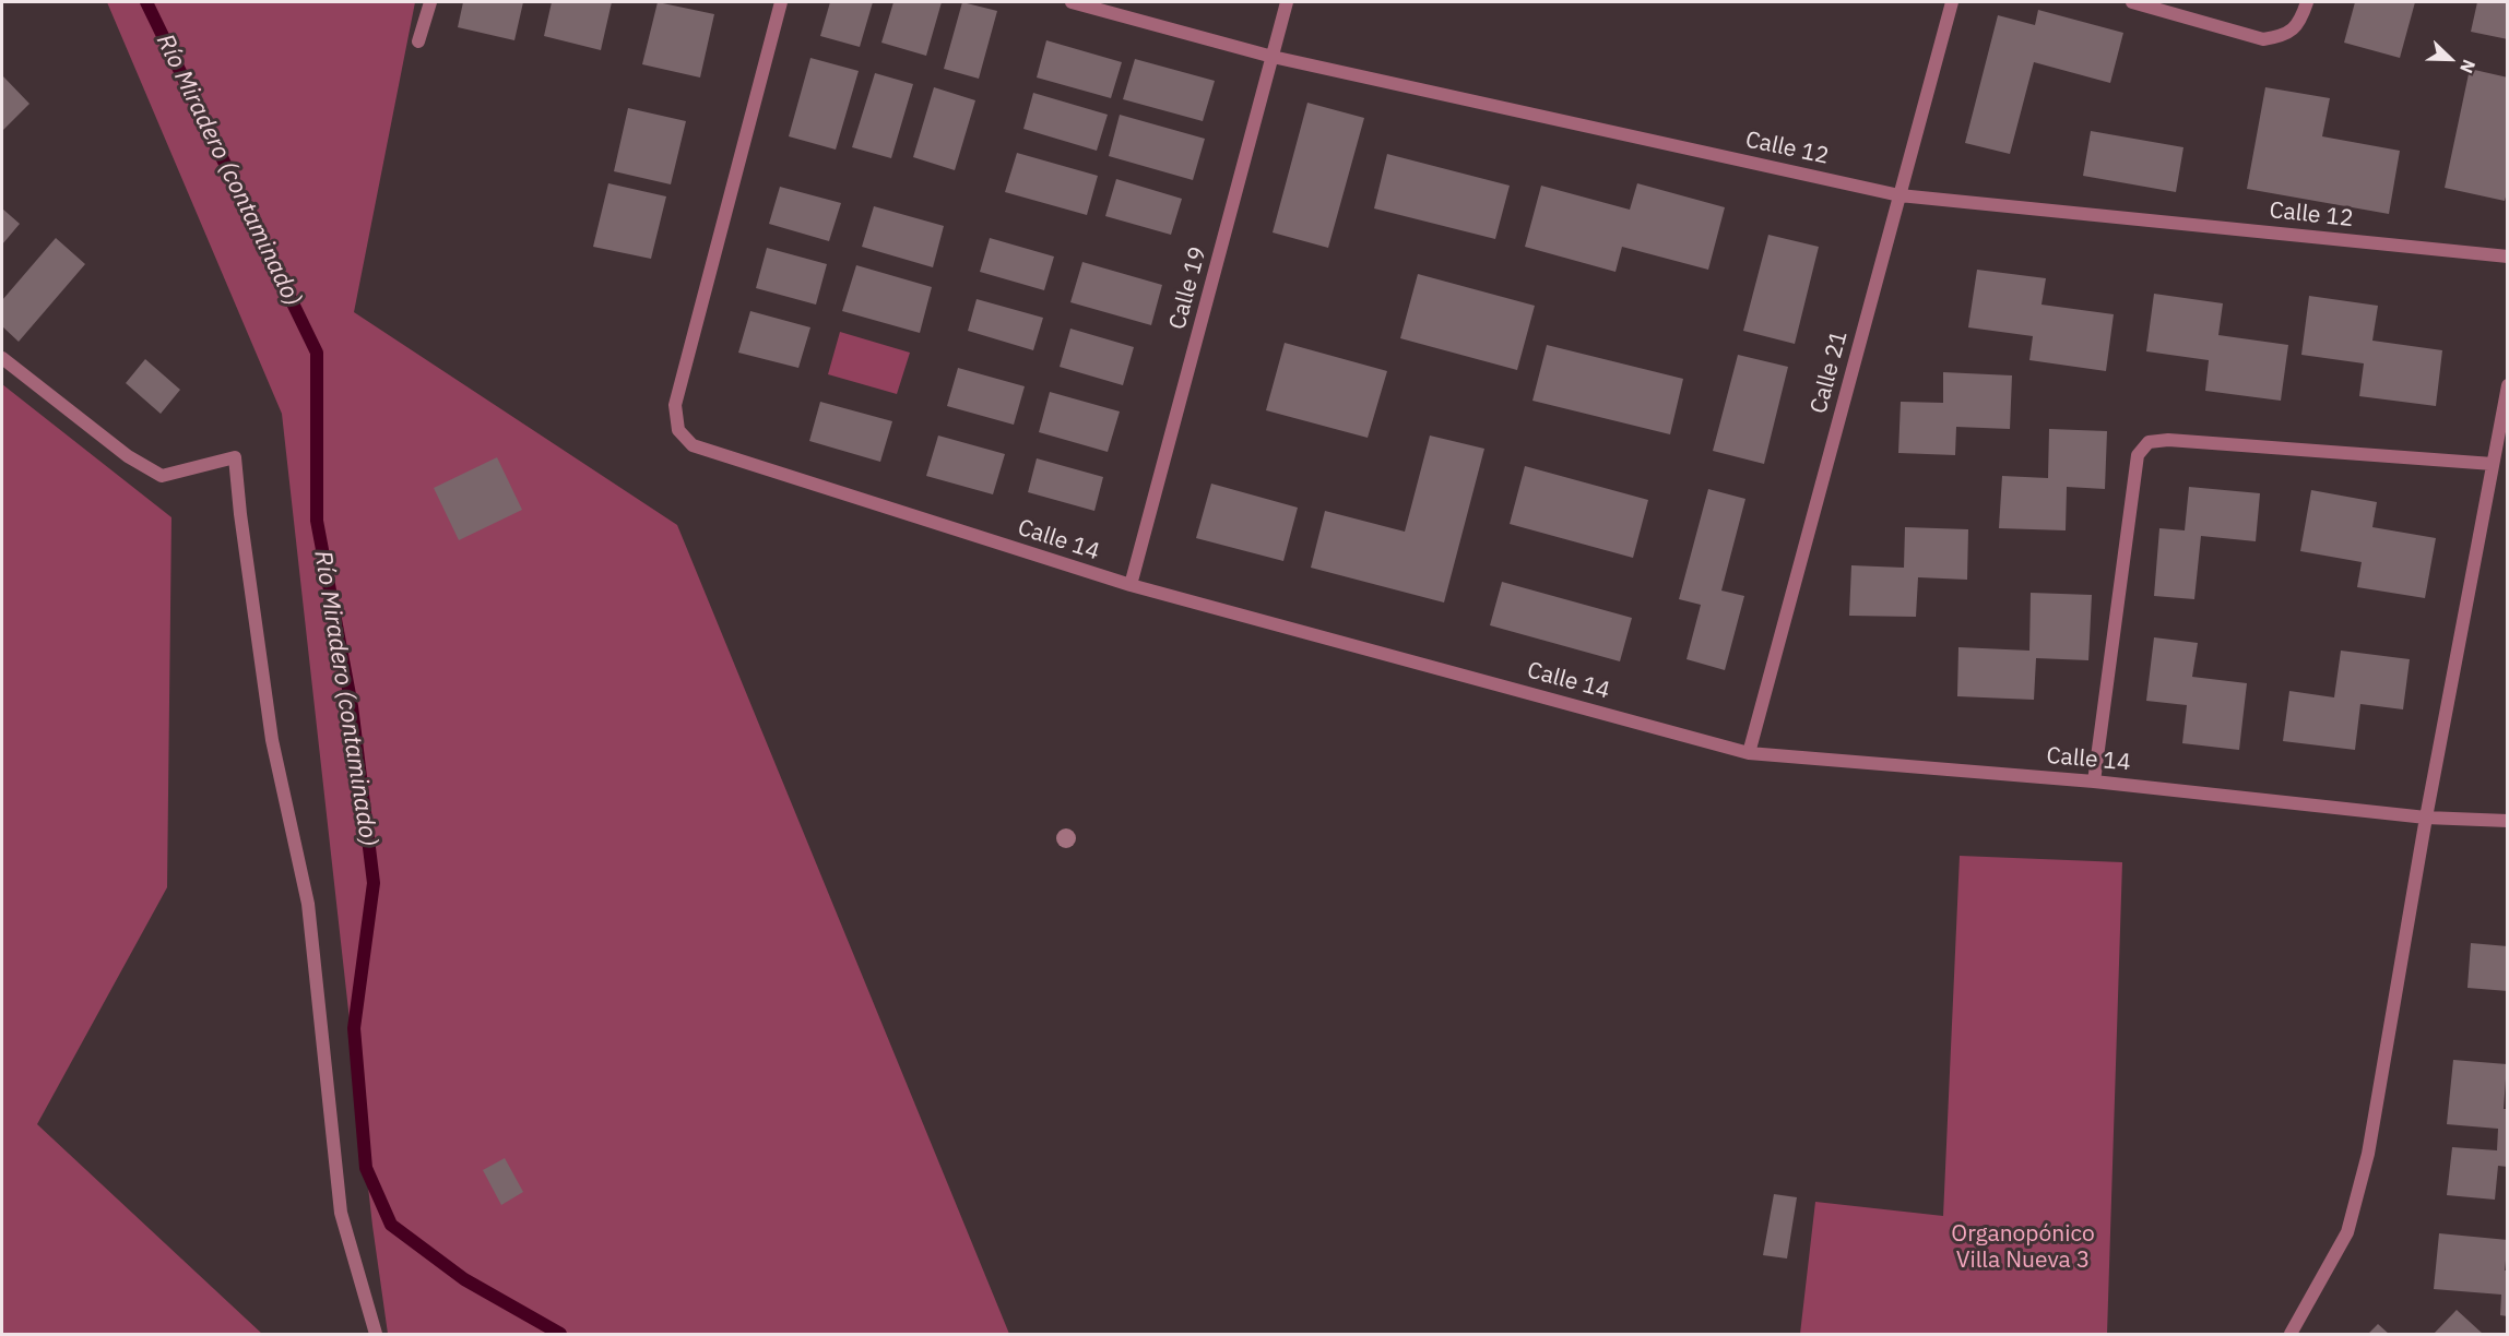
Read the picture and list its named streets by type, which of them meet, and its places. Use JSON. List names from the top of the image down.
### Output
{
  "streets": {
    "street": [
      "Calle 12",
      "Calle 19",
      "Calle 21",
      "Calle 14"
    ]
  },
  "crossings": [
    ["Calle 12", "Calle 19"],
    ["Calle 12", "Calle 21"],
    ["Calle 19", "Calle 14"],
    ["Calle 21", "Calle 14"]
  ],
  "water": ["Río Miradero (contaminado)"],
  "parks": ["Organopónico Villa Nueva 3"],
  "north": "bottom right"
}
